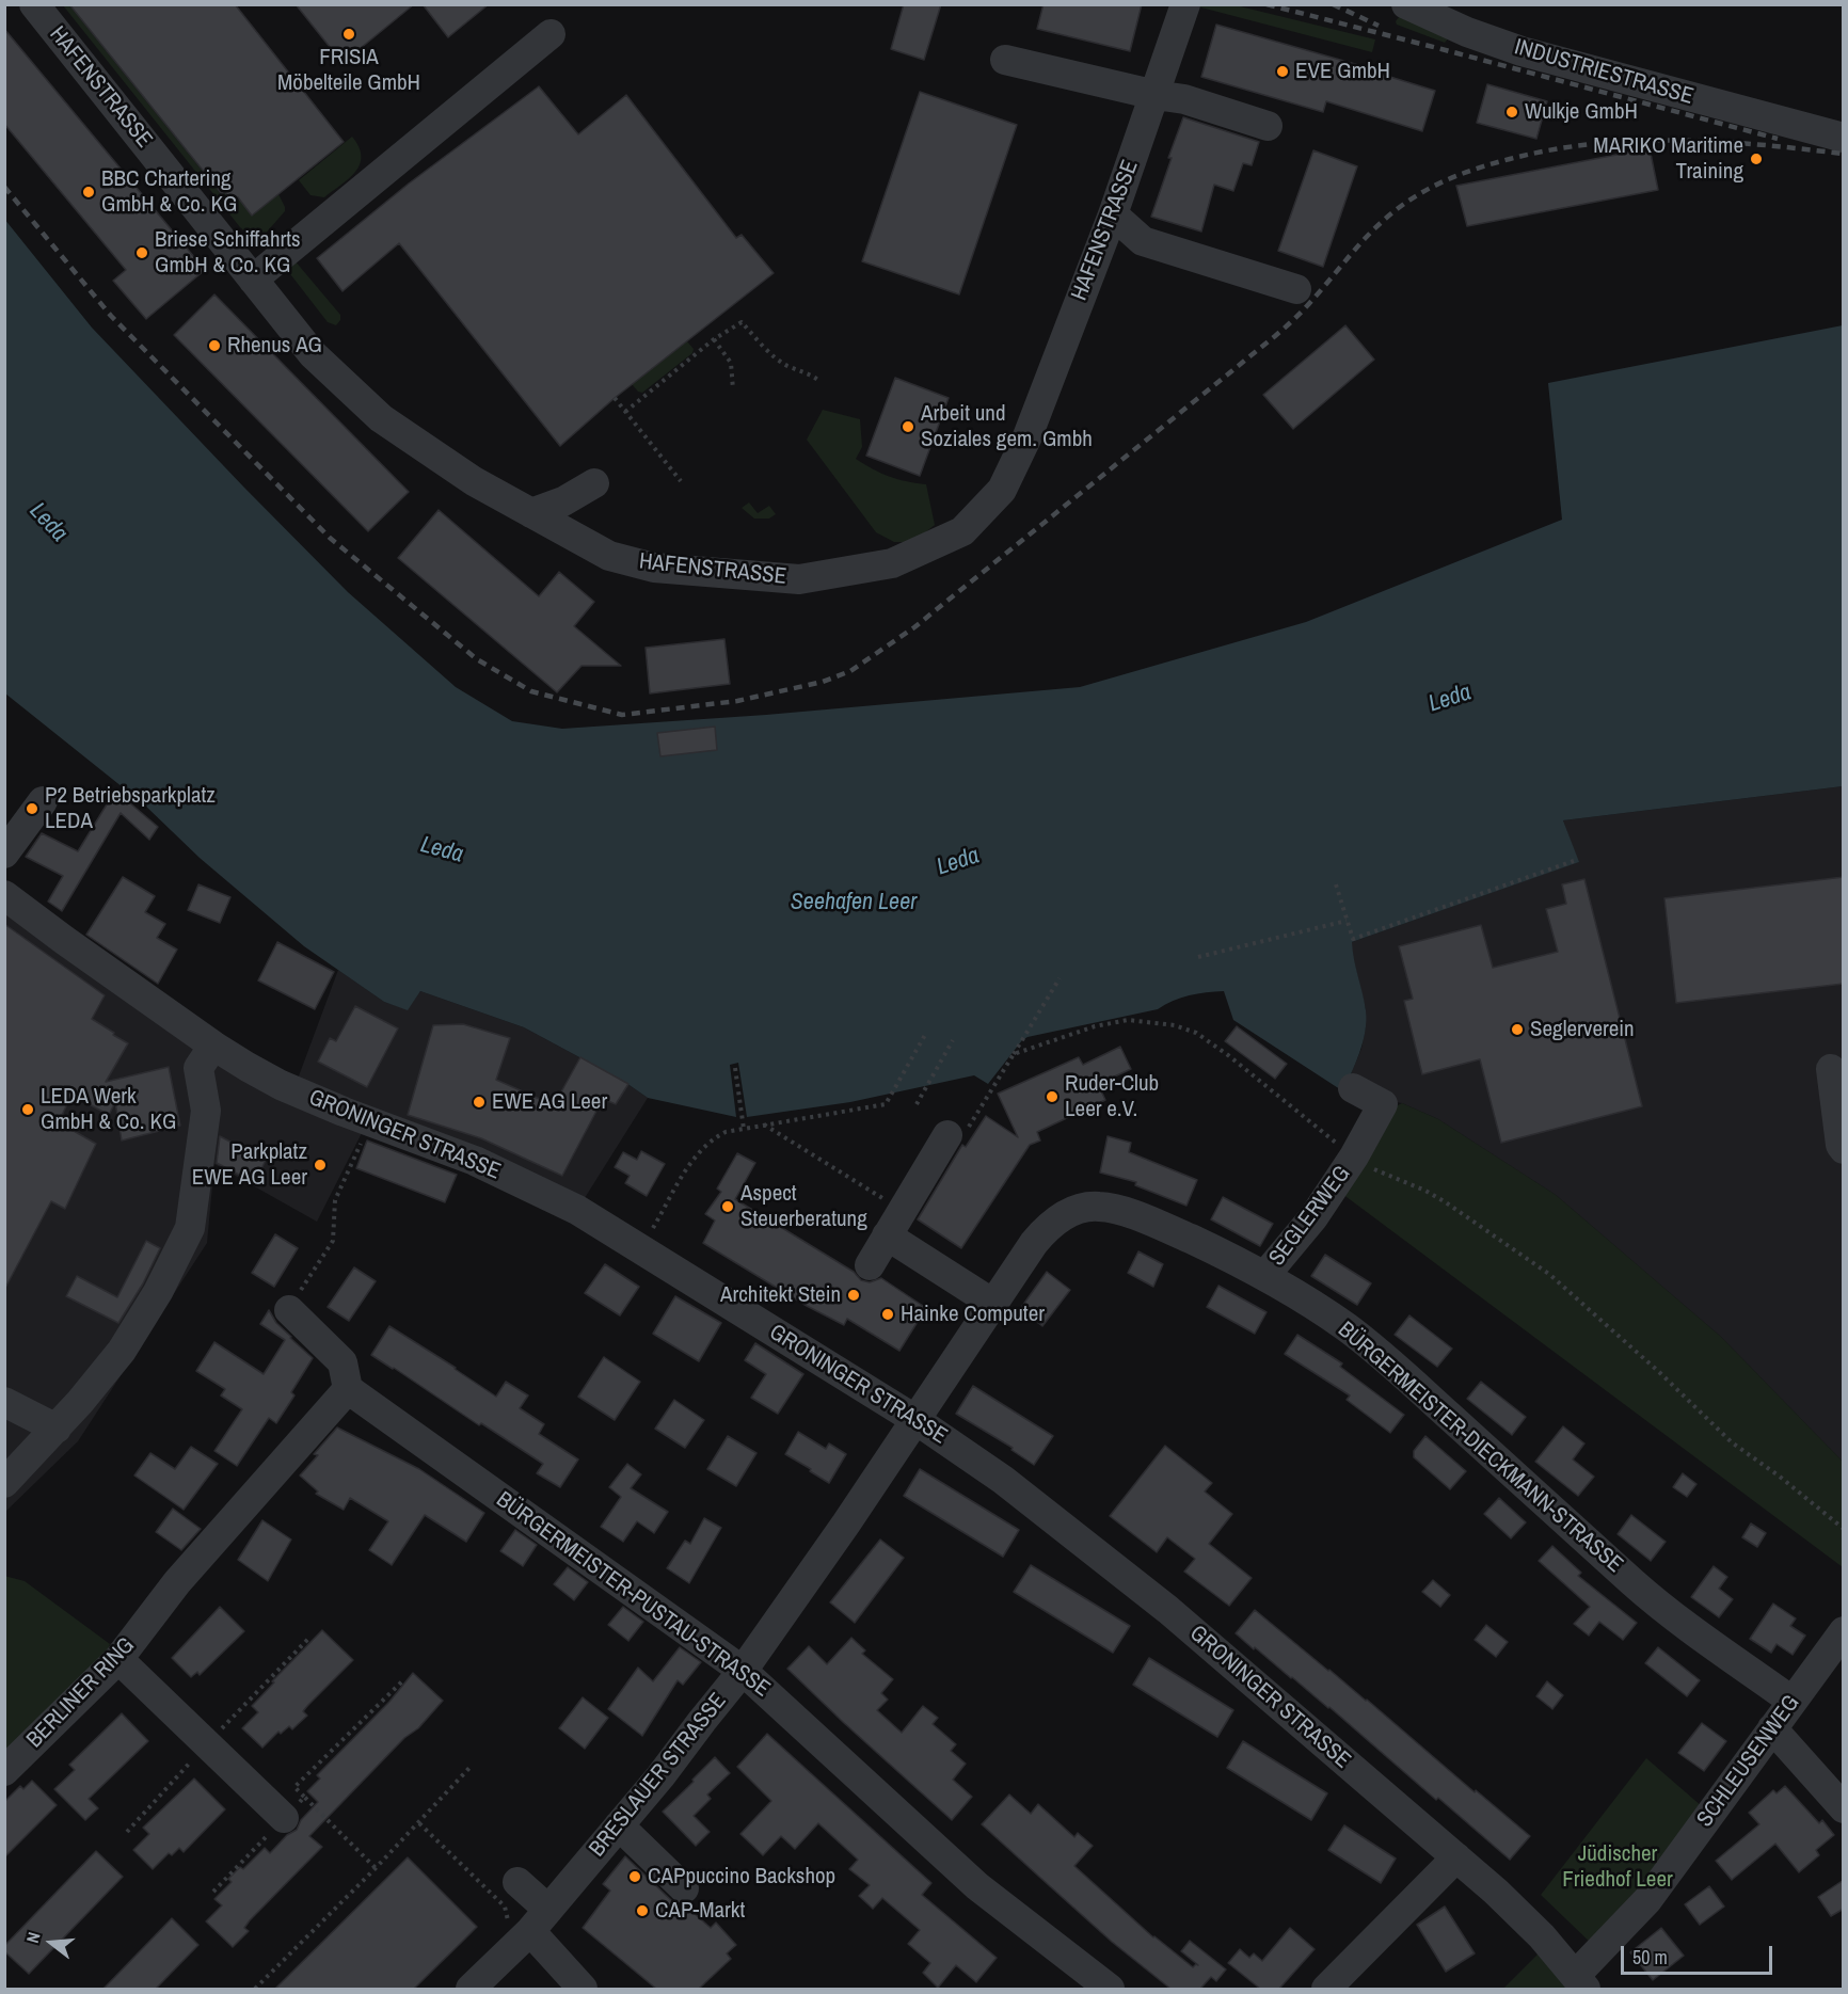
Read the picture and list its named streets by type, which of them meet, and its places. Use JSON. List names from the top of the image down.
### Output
{
  "streets": {
    "street": [
      "INDUSTRIESTRASSE",
      "HAFENSTRASSE",
      "GRONINGER STRASSE",
      "SEGLERWEG",
      "BÜRGERMEISTER-DIECKMANN-STRASSE",
      "BÜRGERMEISTER-PUSTAU-STRASSE",
      "BERLINER RING",
      "SCHLEUSENWEG",
      "BRESLAUER STRASSE"
    ]
  },
  "crossings": [
    ["GRONINGER STRASSE", "BÜRGERMEISTER-DIECKMANN-STRASSE"],
    ["GRONINGER STRASSE", "SCHLEUSENWEG"],
    ["GRONINGER STRASSE", "BRESLAUER STRASSE"],
    ["SEGLERWEG", "BÜRGERMEISTER-DIECKMANN-STRASSE"],
    ["BÜRGERMEISTER-DIECKMANN-STRASSE", "SCHLEUSENWEG"],
    ["BÜRGERMEISTER-DIECKMANN-STRASSE", "BRESLAUER STRASSE"],
    ["BÜRGERMEISTER-PUSTAU-STRASSE", "BERLINER RING"],
    ["BÜRGERMEISTER-PUSTAU-STRASSE", "BRESLAUER STRASSE"]
  ],
  "water": ["Leda", "Seehafen Leer"],
  "parks": ["Jüdischer Friedhof Leer"],
  "places": [
    "FRISIA Möbelteile GmbH",
    "EVE GmbH",
    "Wulkje GmbH",
    "MARIKO Maritime Training",
    "BBC Chartering GmbH & Co. KG",
    "Briese Schiffahrts GmbH & Co. KG",
    "Rhenus AG",
    "Arbeit und Soziales gem. Gmbh",
    "P2 Betriebsparkplatz LEDA",
    "Seglerverein",
    "Ruder-Club Leer e.V.",
    "EWE AG Leer",
    "LEDA Werk GmbH & Co. KG",
    "Parkplatz EWE AG Leer",
    "Aspect Steuerberatung",
    "Architekt Stein",
    "Hainke Computer",
    "CAPpuccino Backshop",
    "CAP-Markt"
  ],
  "scale_bar": "50 m",
  "north": "left"
}
